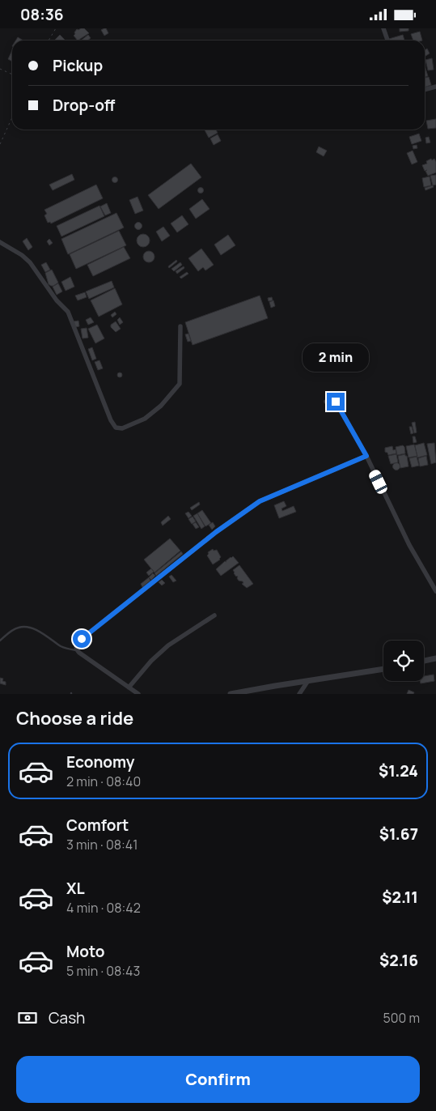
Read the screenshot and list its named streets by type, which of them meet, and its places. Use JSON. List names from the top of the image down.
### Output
{
  "page": {
    "status": "08:36",
    "banner": ["Pickup", "Drop-off"],
    "bubble": "2 min",
    "heading": "Choose a ride",
    "list": [
      {
        "name": "Economy",
        "note": "2 min · 08:40",
        "value": "$1.24"
      },
      {
        "name": "Comfort",
        "note": "3 min · 08:41",
        "value": "$1.67"
      },
      {
        "name": "XL",
        "note": "4 min · 08:42",
        "value": "$2.11"
      },
      {
        "name": "Moto",
        "note": "5 min · 08:43",
        "value": "$2.16"
      }
    ],
    "pay": ["Cash", "500 m"],
    "buttons": "Confirm"
  }
}
